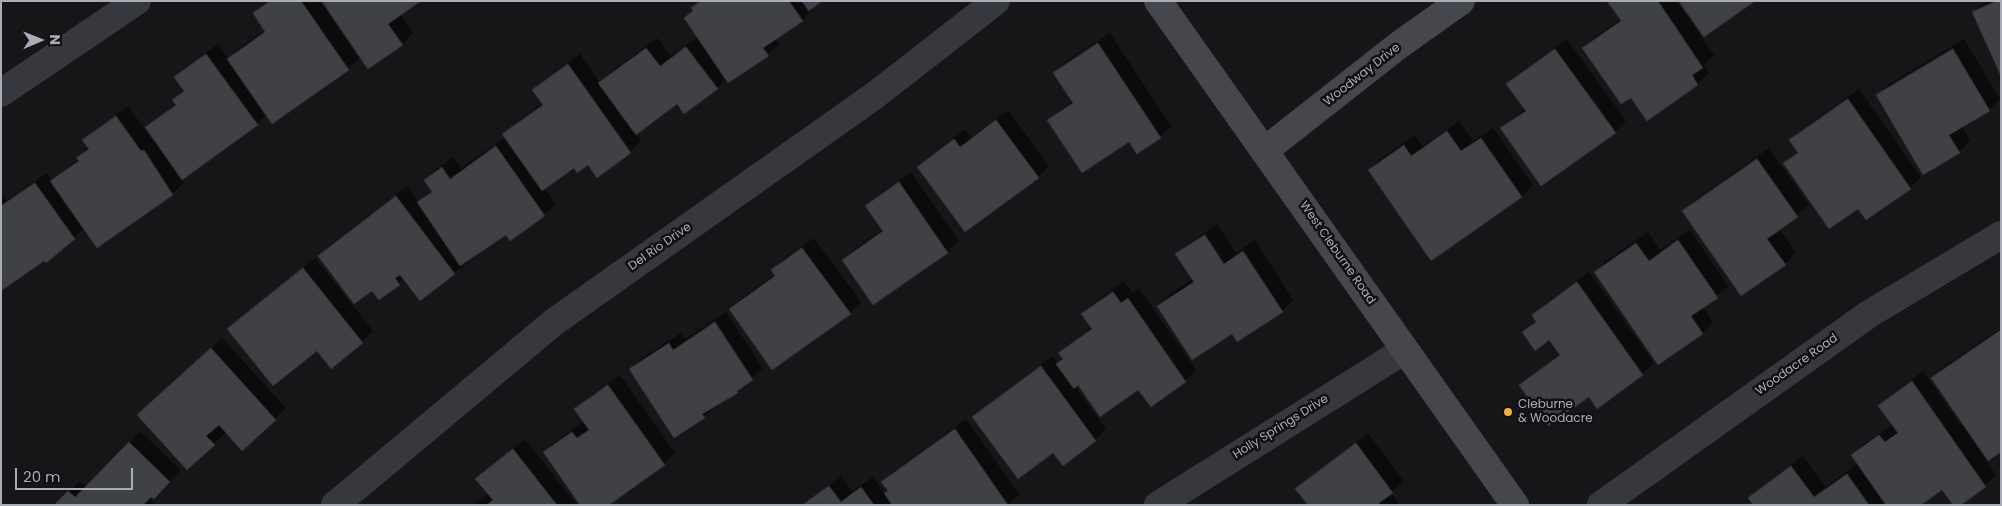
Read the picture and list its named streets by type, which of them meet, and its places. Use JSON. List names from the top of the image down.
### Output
{
  "streets": {
    "street": [
      "Woodway Drive",
      "Del Rio Drive",
      "West Cleburne Road",
      "Woodacre Road",
      "Holly Springs Drive"
    ]
  },
  "crossings": [
    ["Woodway Drive", "West Cleburne Road"],
    ["West Cleburne Road", "Holly Springs Drive"]
  ],
  "places": ["Cleburne & Woodacre"],
  "scale_bar": "20 m",
  "north": "right"
}
